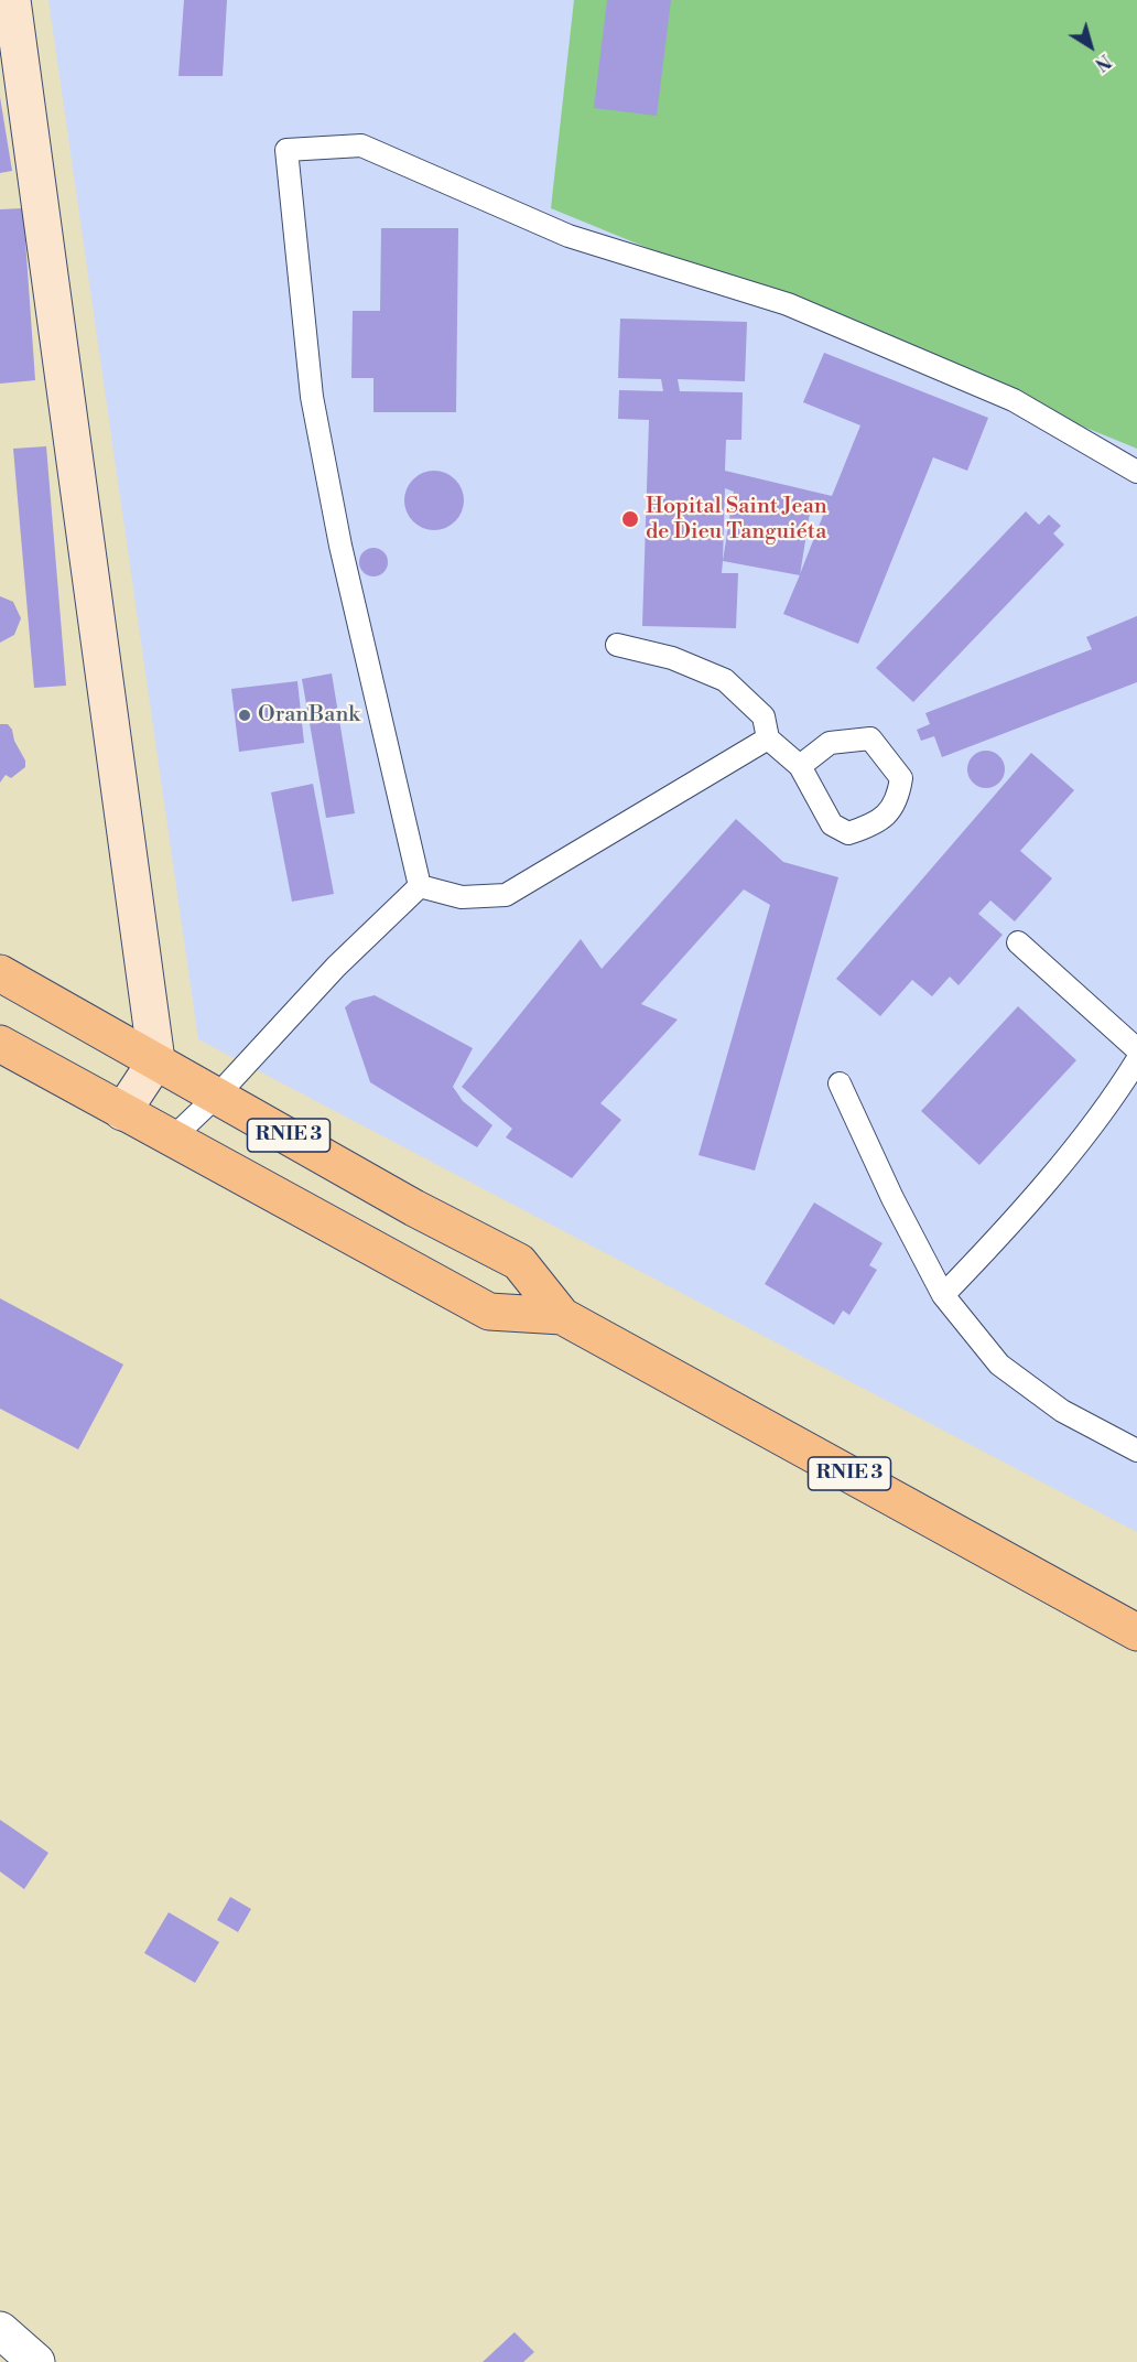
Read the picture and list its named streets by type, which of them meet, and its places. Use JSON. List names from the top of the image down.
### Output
{
  "streets": {
    "highway": ["RNIE 3"]
  },
  "places": ["Hopital Saint Jean de Dieu Tanguiéta", "OranBank"],
  "north": "bottom right"
}
